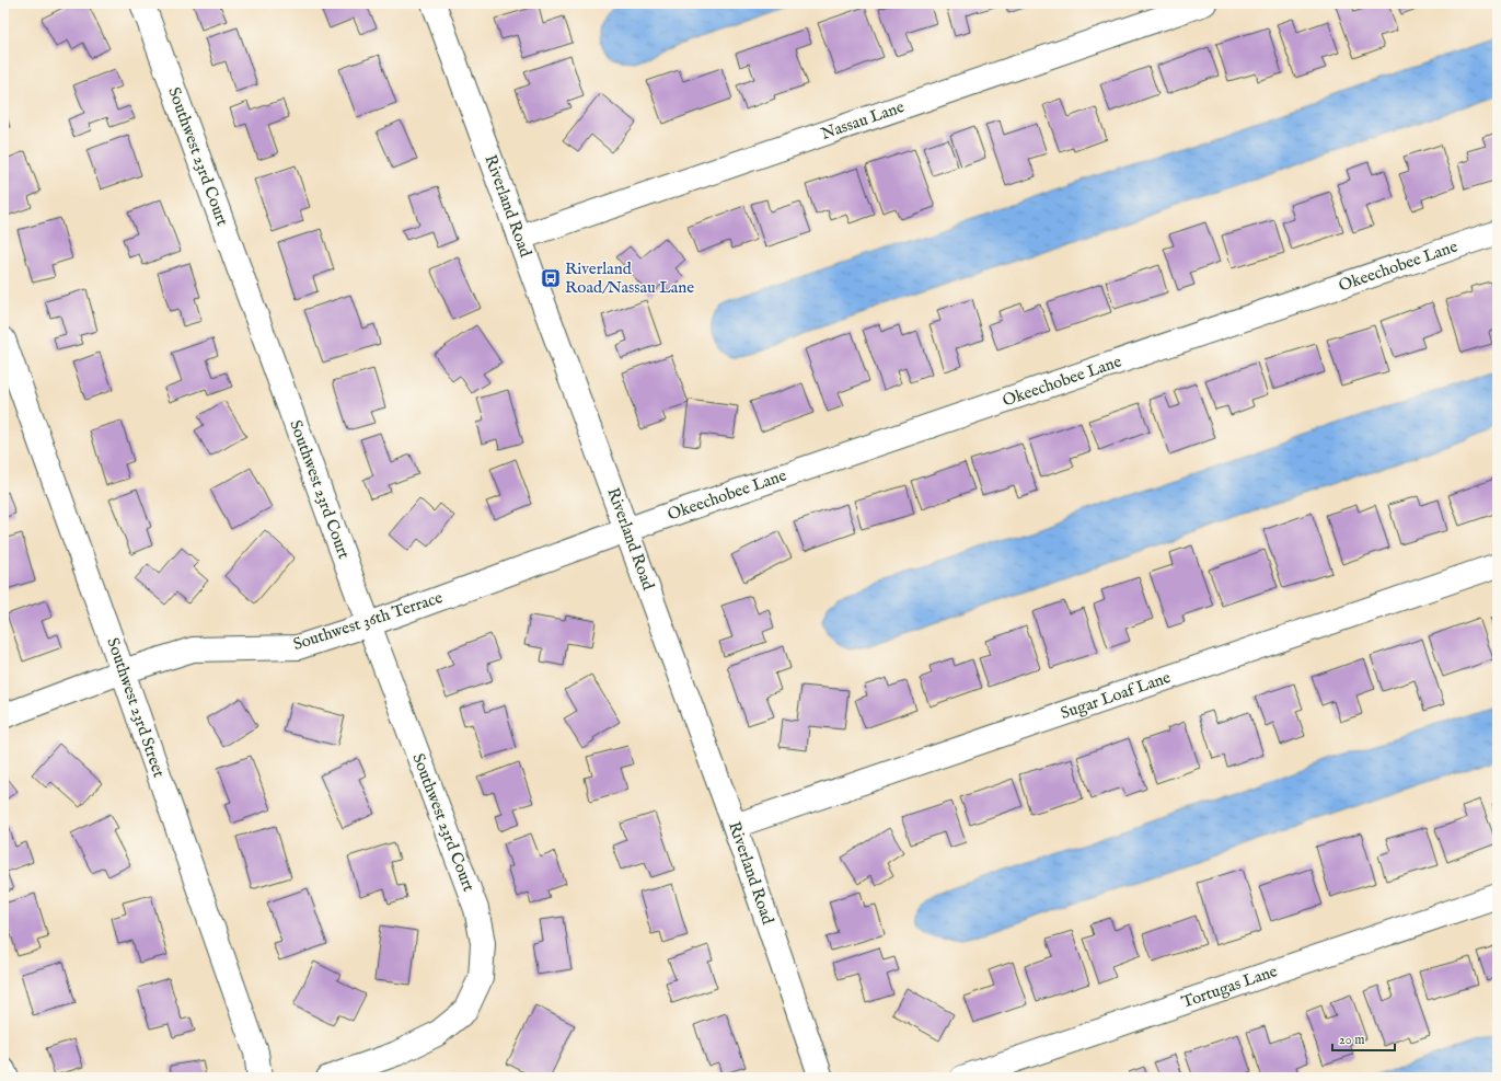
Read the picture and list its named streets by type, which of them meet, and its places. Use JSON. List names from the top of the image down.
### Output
{
  "streets": {
    "street": [
      "Nassau Lane",
      "Southwest 23rd Court",
      "Riverland Road",
      "Okeechobee Lane",
      "Southwest 36th Terrace",
      "Sugar Loaf Lane",
      "Southwest 23rd Street",
      "Tortugas Lane"
    ]
  },
  "crossings": [
    ["Nassau Lane", "Riverland Road"],
    ["Southwest 23rd Court", "Southwest 36th Terrace"],
    ["Riverland Road", "Okeechobee Lane"],
    ["Riverland Road", "Southwest 36th Terrace"],
    ["Riverland Road", "Sugar Loaf Lane"],
    ["Okeechobee Lane", "Southwest 36th Terrace"],
    ["Southwest 36th Terrace", "Southwest 23rd Street"]
  ],
  "places": {
    "bus stop": ["Riverland Road/Nassau Lane"]
  },
  "scale_bar": "20 m"
}
